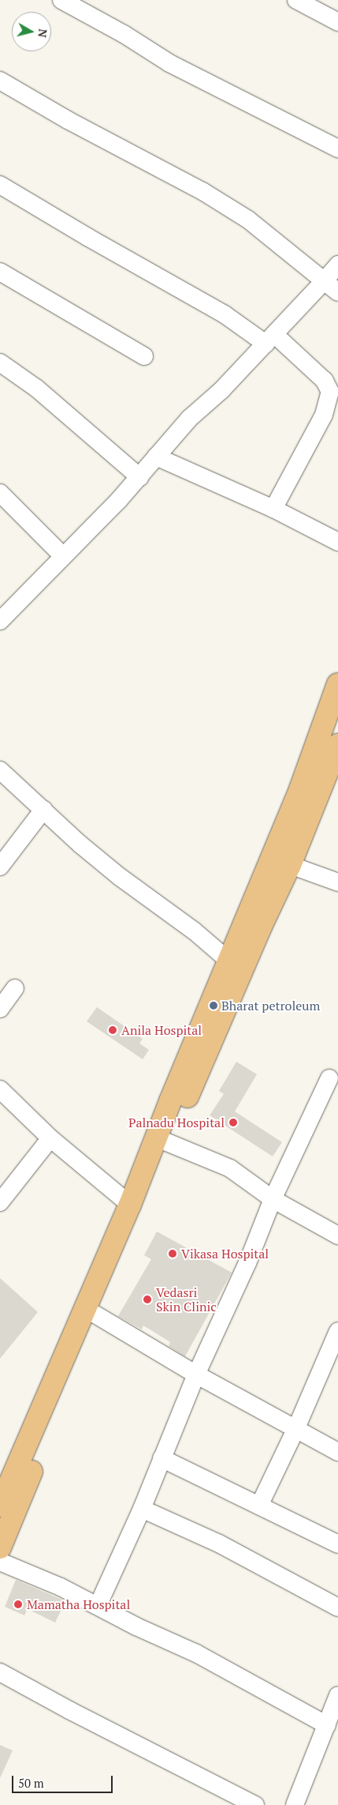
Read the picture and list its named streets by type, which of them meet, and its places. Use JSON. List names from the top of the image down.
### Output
{
  "places": [
    "Bharat petroleum",
    "Anila Hospital",
    "Palnadu Hospital",
    "Vikasa Hospital",
    "Vedasri Skin Clinic",
    "Mamatha Hospital"
  ],
  "scale_bar": "50 m",
  "north": "right"
}
